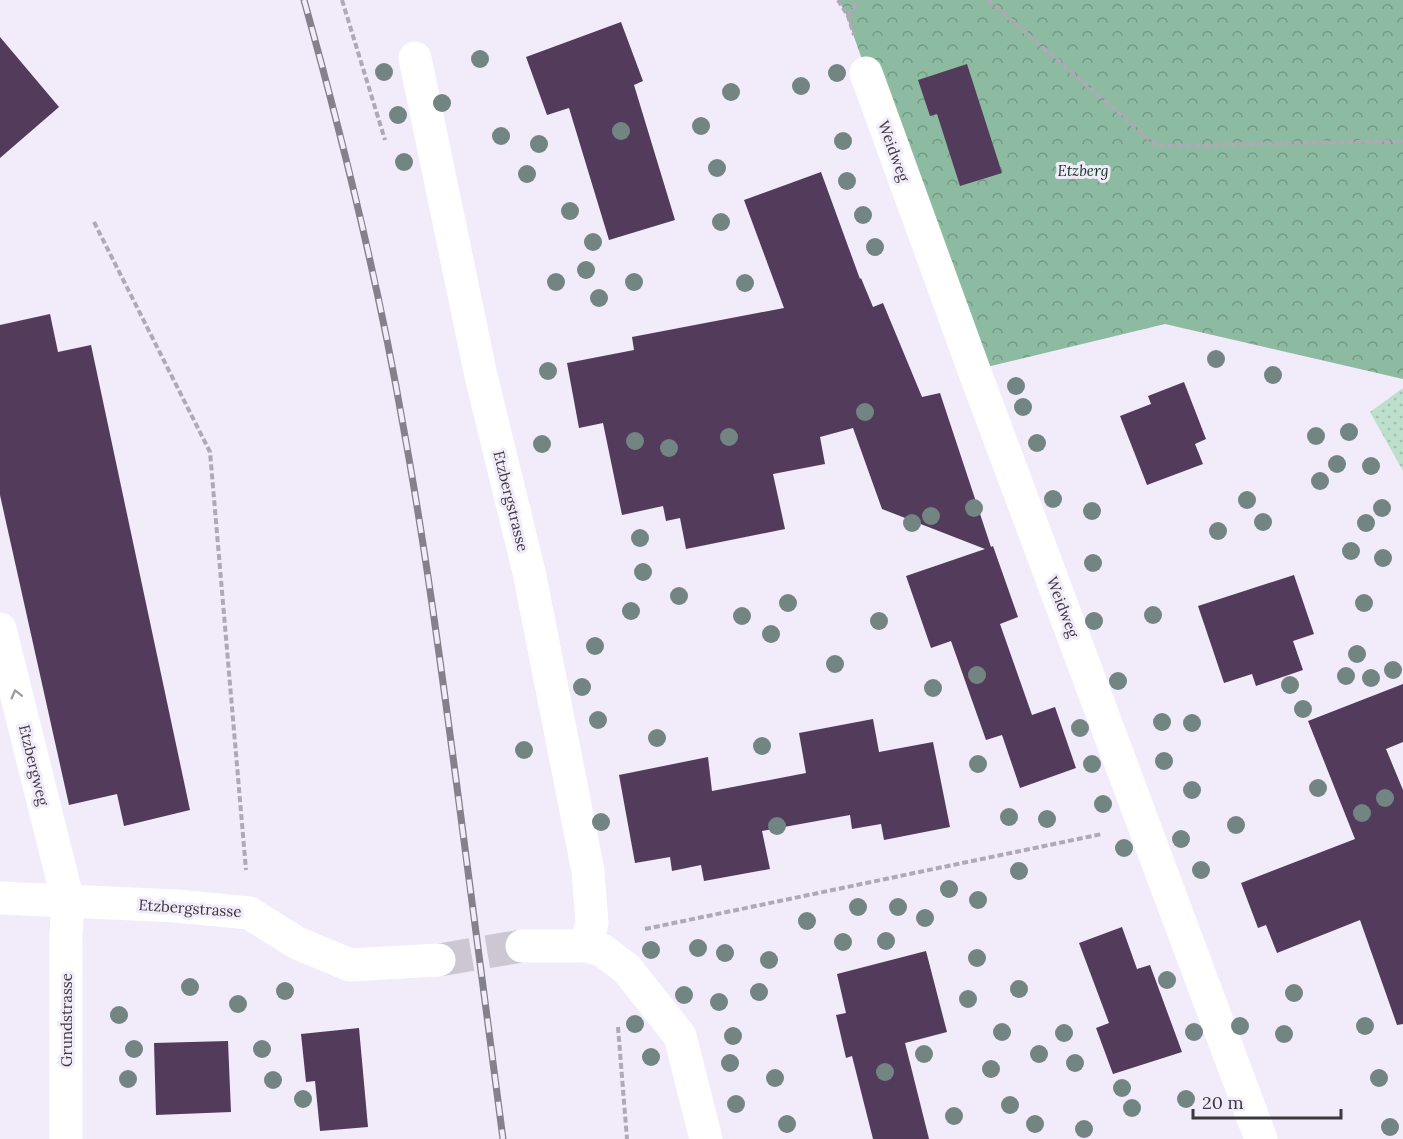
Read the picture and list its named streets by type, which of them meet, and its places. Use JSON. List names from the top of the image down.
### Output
{
  "streets": {
    "street": [
      "Weidweg",
      "Etzbergstrasse",
      "Etzbergweg",
      "Grundstrasse"
    ]
  },
  "crossings": [
    ["Etzbergstrasse", "Etzbergweg"],
    ["Etzbergstrasse", "Grundstrasse"],
    ["Etzbergweg", "Grundstrasse"]
  ],
  "one_way": ["Etzbergweg"],
  "parks": ["Etzberg"],
  "scale_bar": "20 m"
}
